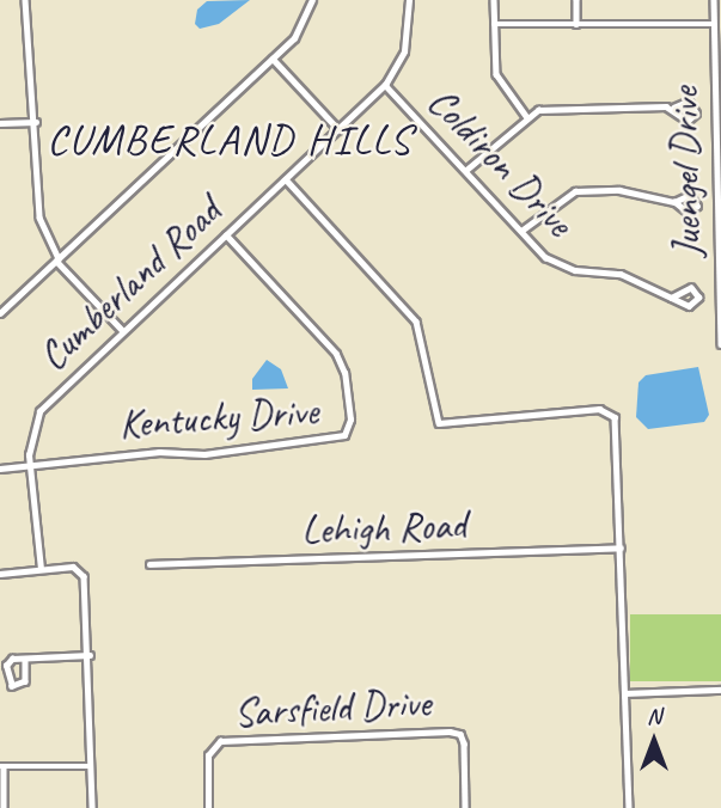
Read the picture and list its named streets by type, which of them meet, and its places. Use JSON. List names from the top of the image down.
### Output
{
  "streets": {
    "street": [
      "Coldiron Drive",
      "Juengel Drive",
      "Cumberland Road",
      "Kentucky Drive",
      "Lehigh Road",
      "Sarsfield Drive"
    ]
  },
  "crossings": [
    ["Coldiron Drive", "Cumberland Road"],
    ["Cumberland Road", "Kentucky Drive"]
  ],
  "districts": ["CUMBERLAND HILLS"],
  "north": "top"
}
